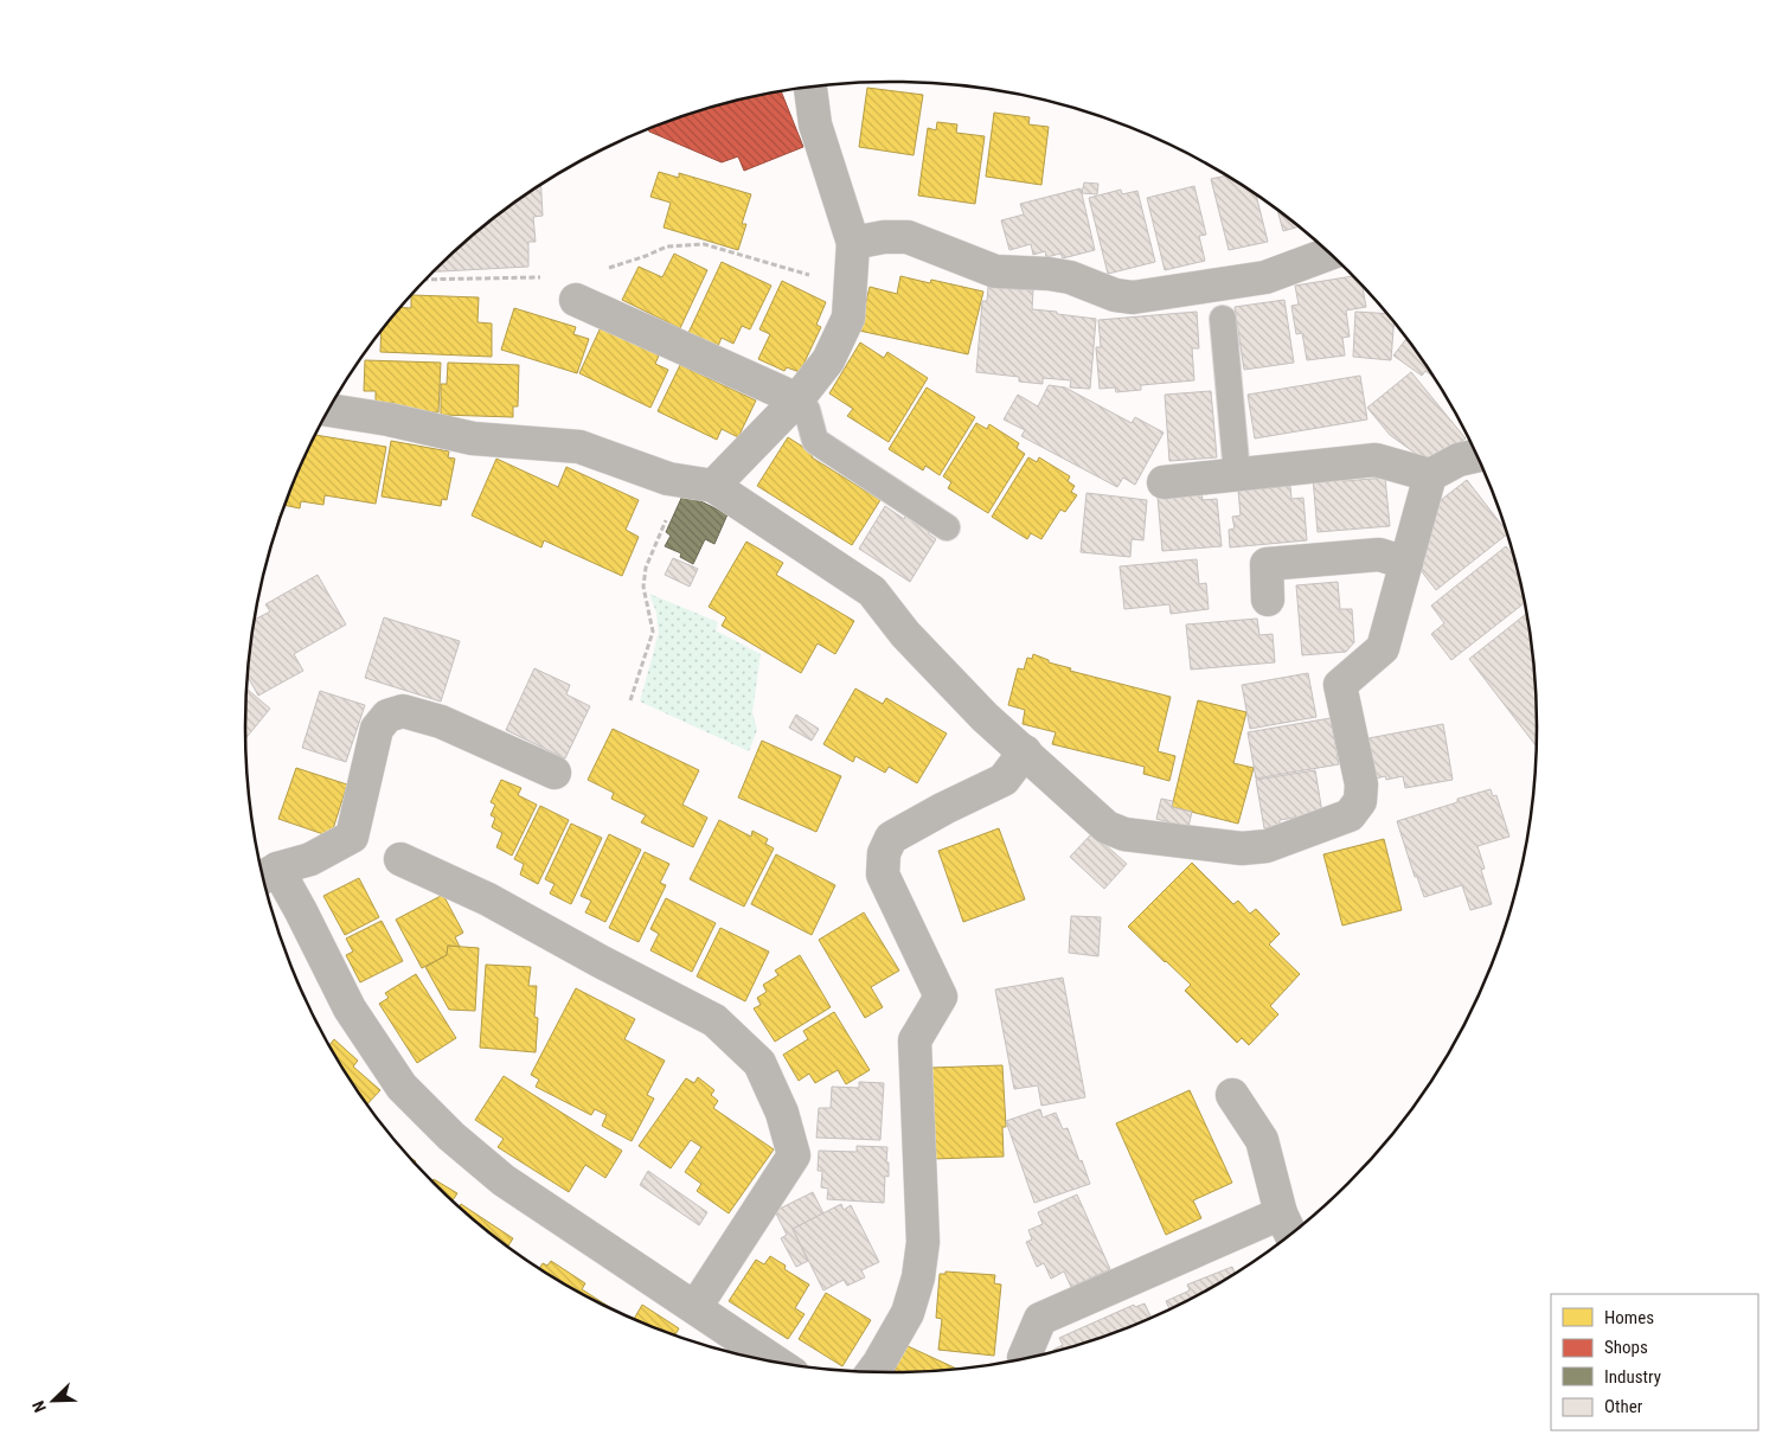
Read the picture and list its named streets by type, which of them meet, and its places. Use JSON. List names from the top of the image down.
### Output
{
  "legend": [
    "Homes",
    "Shops",
    "Industry",
    "Other"
  ],
  "north": "bottom left"
}
